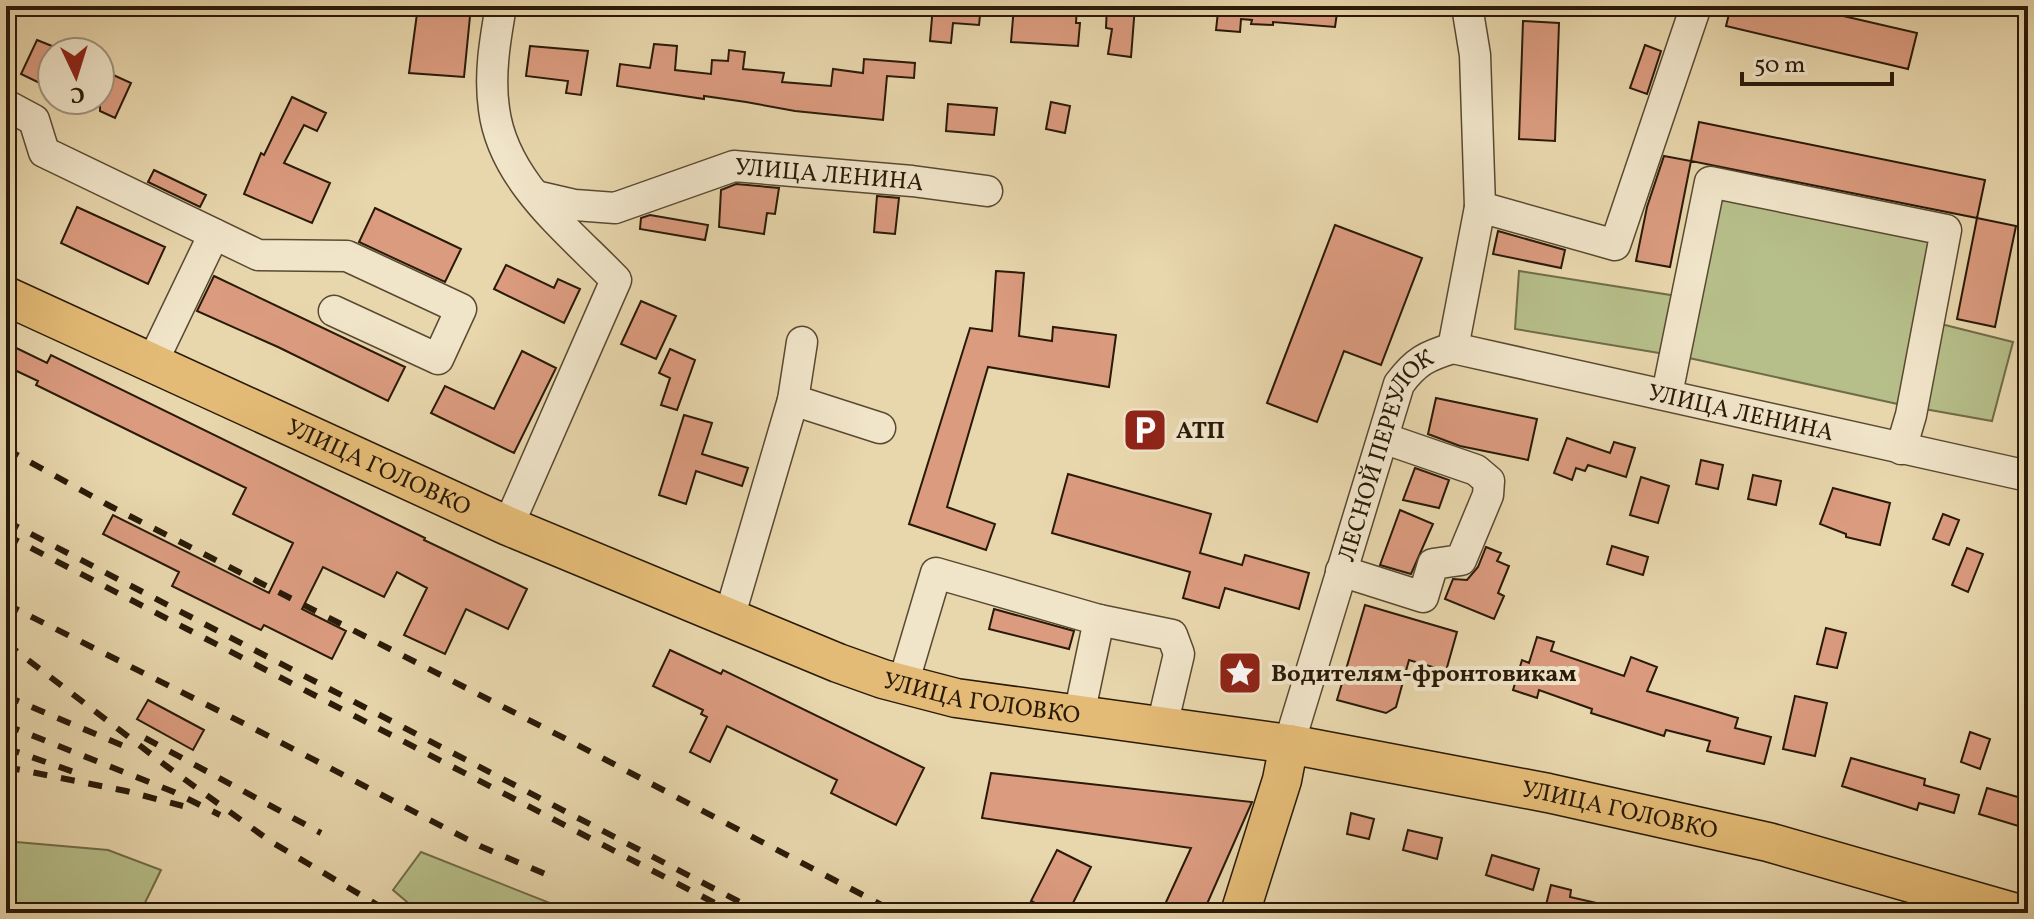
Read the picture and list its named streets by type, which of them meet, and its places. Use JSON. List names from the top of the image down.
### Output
{
  "streets": {
    "main road": ["ЛЕСНОЙ ПЕРЕУЛОК", "УЛИЦА ГОЛОВКО"],
    "street": ["УЛИЦА ЛЕНИНА"]
  },
  "crossings": [
    ["УЛИЦА ЛЕНИНА", "ЛЕСНОЙ ПЕРЕУЛОК"],
    ["ЛЕСНОЙ ПЕРЕУЛОК", "УЛИЦА ГОЛОВКО"]
  ],
  "places": {
    "parking": ["АТП"],
    "place": ["Водителям-фронтовикам"]
  },
  "scale_bar": "50 m",
  "north": "bottom"
}
